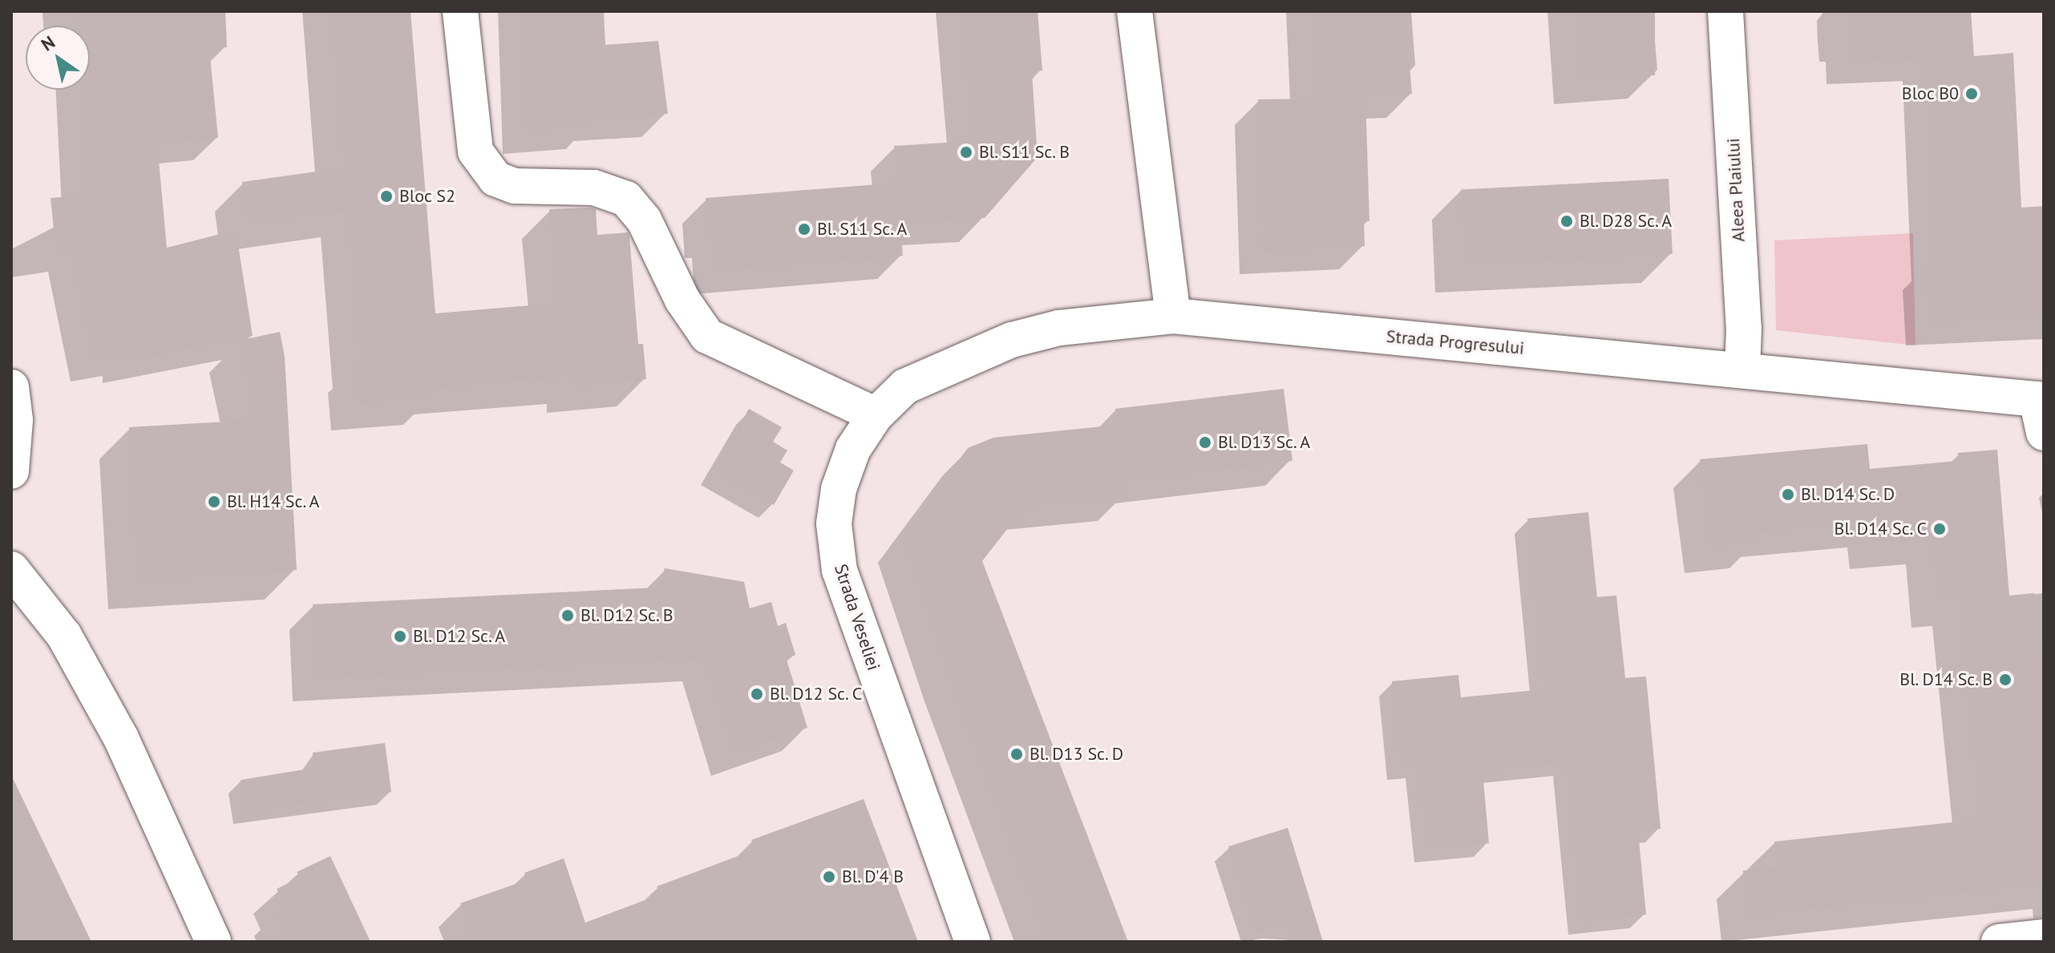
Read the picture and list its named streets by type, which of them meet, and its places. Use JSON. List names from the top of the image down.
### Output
{
  "streets": {
    "street": ["Aleea Plaiului", "Strada Progresului", "Strada Veseliei"]
  },
  "crossings": [
    ["Aleea Plaiului", "Strada Progresului"],
    ["Strada Progresului", "Strada Veseliei"]
  ],
  "places": [
    "Bloc B0",
    "Bl. S11 Sc. B",
    "Bloc S2",
    "Bl. D28 Sc. A",
    "Bl. S11 Sc. A",
    "Bl. D13 Sc. A",
    "Bl. D14 Sc. D",
    "Bl. H14 Sc. A",
    "Bl. D14 Sc. C",
    "Bl. D12 Sc. B",
    "Bl. D12 Sc. A",
    "Bl. D14 Sc. B",
    "Bl. D12 Sc. C",
    "Bl. D13 Sc. D",
    "Bl. D'4 B"
  ],
  "north": "top left"
}
